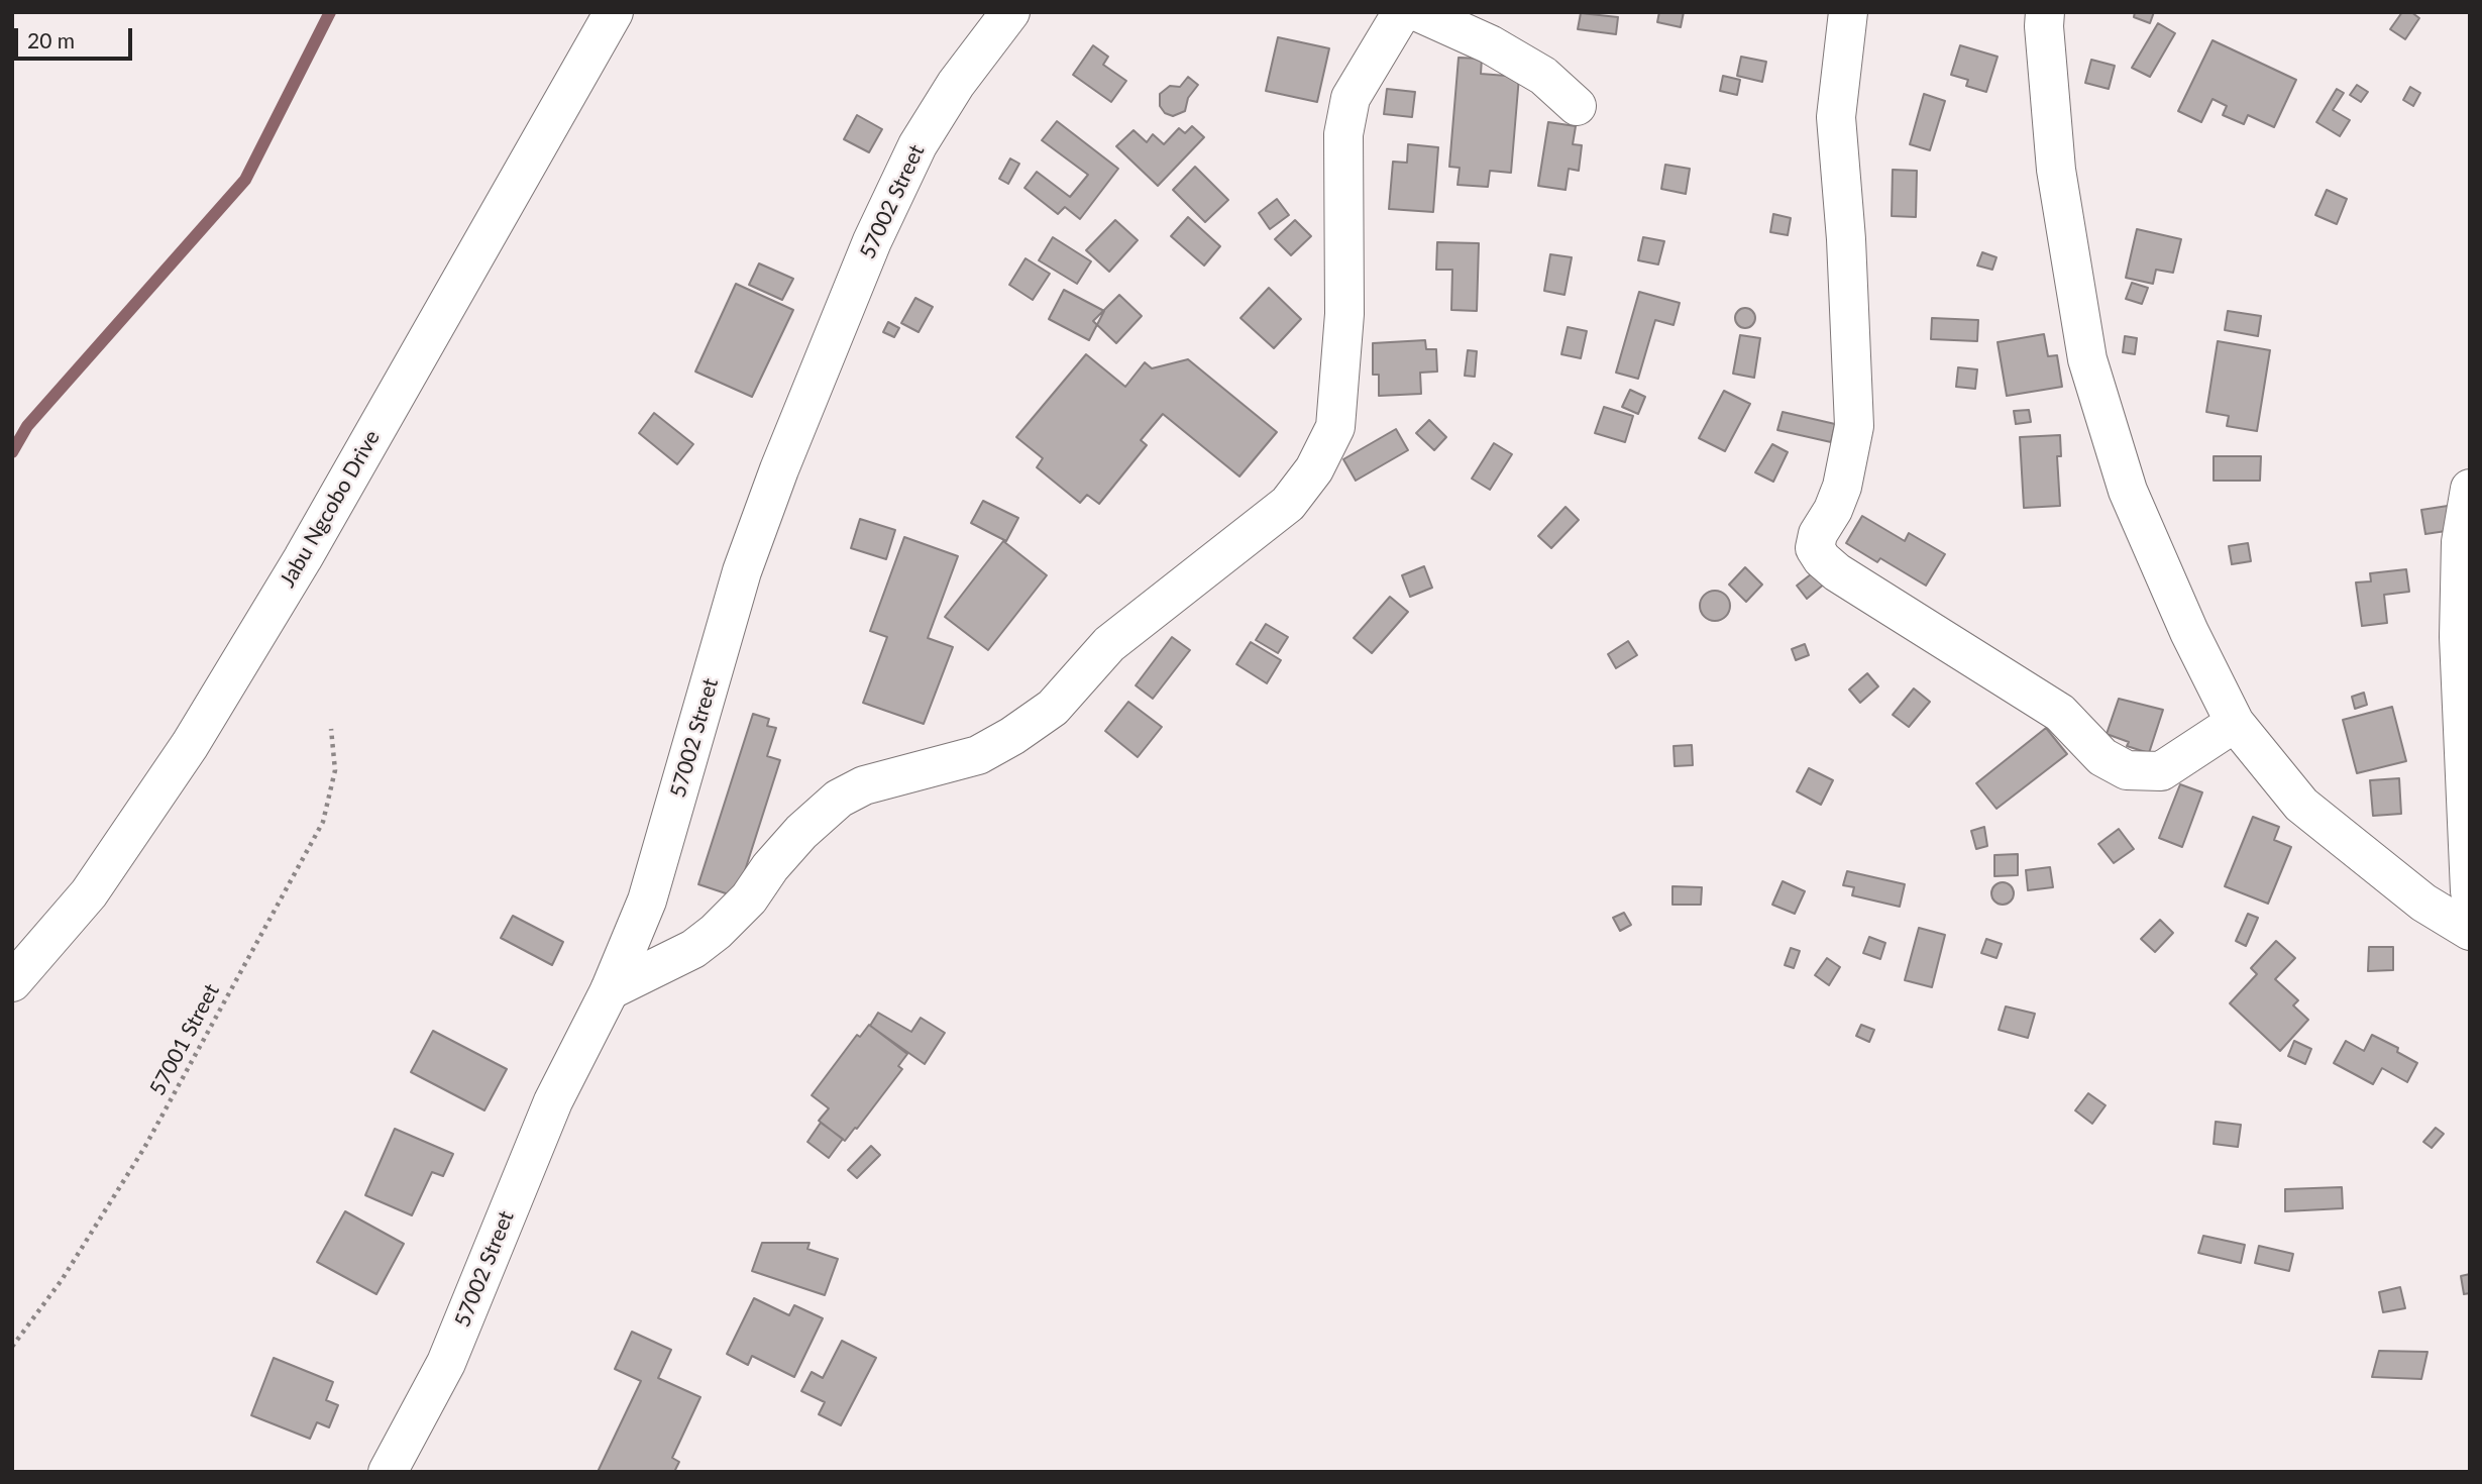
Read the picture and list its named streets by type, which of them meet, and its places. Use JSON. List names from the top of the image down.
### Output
{
  "streets": {
    "street": ["57002 Street", "Jabu Ngcobo Drive"],
    "path": ["57001 Street"]
  },
  "scale_bar": "20 m"
}
